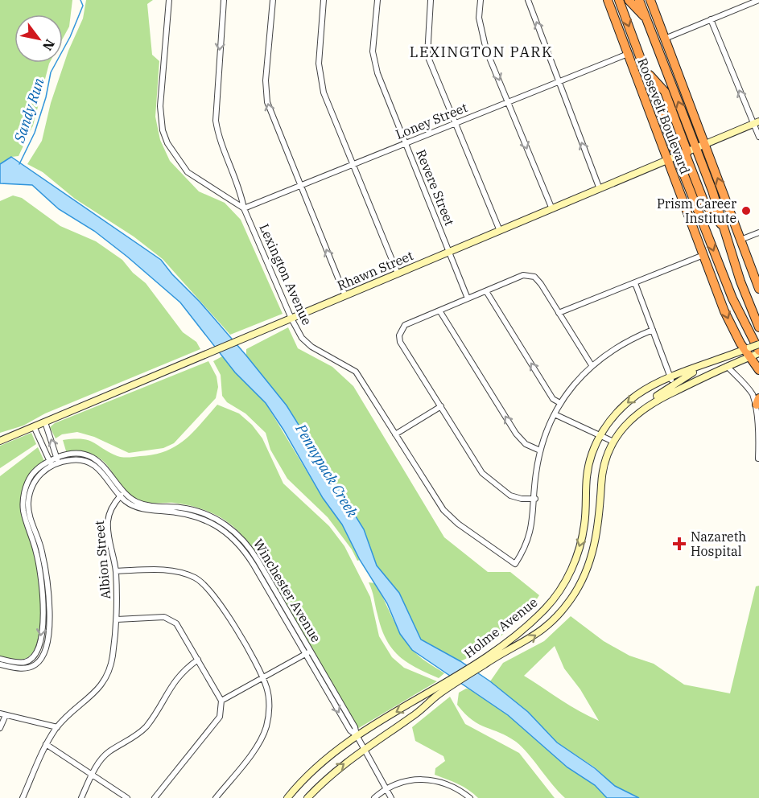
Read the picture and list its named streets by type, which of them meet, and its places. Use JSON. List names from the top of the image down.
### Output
{
  "streets": {
    "highway": ["Roosevelt Boulevard"],
    "main road": ["Rhawn Street", "Holme Avenue"],
    "street": [
      "Loney Street",
      "Revere Street",
      "Lexington Avenue",
      "Albion Street",
      "Winchester Avenue"
    ]
  },
  "crossings": [
    ["Roosevelt Boulevard", "Loney Street"],
    ["Roosevelt Boulevard", "Rhawn Street"],
    ["Roosevelt Boulevard", "Holme Avenue"],
    ["Loney Street", "Revere Street"],
    ["Loney Street", "Lexington Avenue"],
    ["Revere Street", "Rhawn Street"],
    ["Rhawn Street", "Lexington Avenue"],
    ["Albion Street", "Winchester Avenue"],
    ["Winchester Avenue", "Holme Avenue"]
  ],
  "districts": ["LEXINGTON PARK"],
  "water": ["Sandy Run", "Pennypack Creek"],
  "places": {
    "other": ["Prism Career Institute"],
    "health": ["Nazareth Hospital"]
  },
  "north": "bottom right"
}
